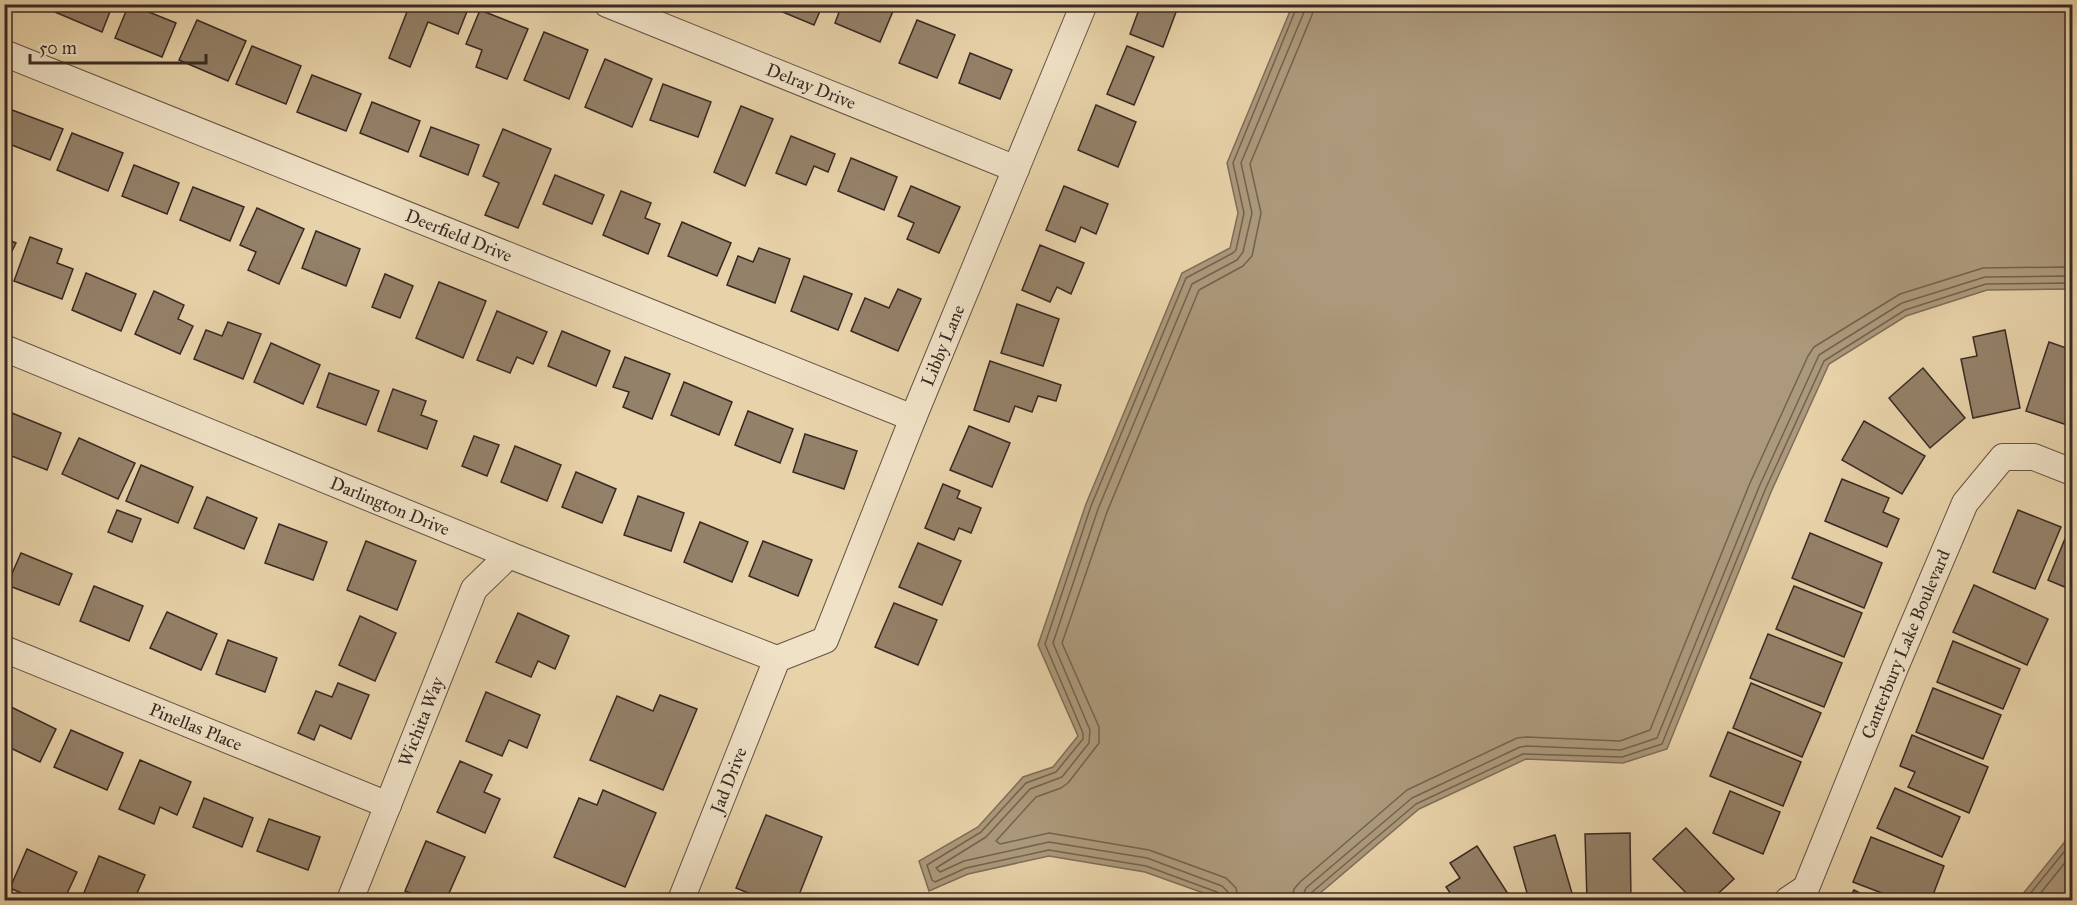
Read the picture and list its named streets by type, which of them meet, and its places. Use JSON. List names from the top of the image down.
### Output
{
  "streets": {
    "street": [
      "Delray Drive",
      "Deerfield Drive",
      "Libby Lane",
      "Darlington Drive",
      "Canterbury Lake Boulevard",
      "Wichita Way",
      "Pinellas Place",
      "Jad Drive"
    ]
  },
  "crossings": [
    ["Delray Drive", "Libby Lane"],
    ["Deerfield Drive", "Libby Lane"],
    ["Libby Lane", "Darlington Drive"],
    ["Libby Lane", "Jad Drive"],
    ["Darlington Drive", "Wichita Way"],
    ["Darlington Drive", "Jad Drive"],
    ["Wichita Way", "Pinellas Place"]
  ],
  "scale_bar": "50 m"
}
